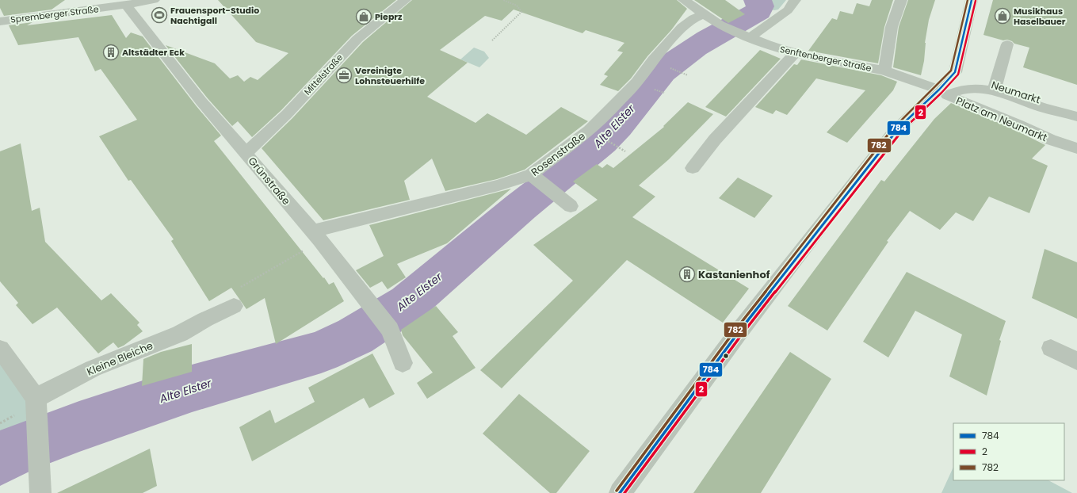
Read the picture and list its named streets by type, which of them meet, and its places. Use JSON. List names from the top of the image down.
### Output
{
  "streets": {
    "street": [
      "Spremberger Straße",
      "Senftenberger Straße",
      "Mittelstraße",
      "Neumarkt",
      "Platz am Neumarkt",
      "Rosenstraße",
      "Grünstraße",
      "Kleine Bleiche"
    ]
  },
  "crossings": [
    ["Spremberger Straße", "Grünstraße"],
    ["Senftenberger Straße", "Rosenstraße"],
    ["Mittelstraße", "Grünstraße"],
    ["Rosenstraße", "Grünstraße"]
  ],
  "water": ["Alte Elster"],
  "places": {
    "sports": ["Frauensport-Studio Nachtigall"],
    "shop": ["Musikhaus Haselbauer", "Pieprz"],
    "building": ["Altstädter Eck", "Kastanienhof"],
    "office": ["Vereinigte Lohnsteuerhilfe"]
  },
  "lines": ["transit line 784", "transit line 782", "transit line 2"],
  "legend": ["784", "2", "782"]
}
